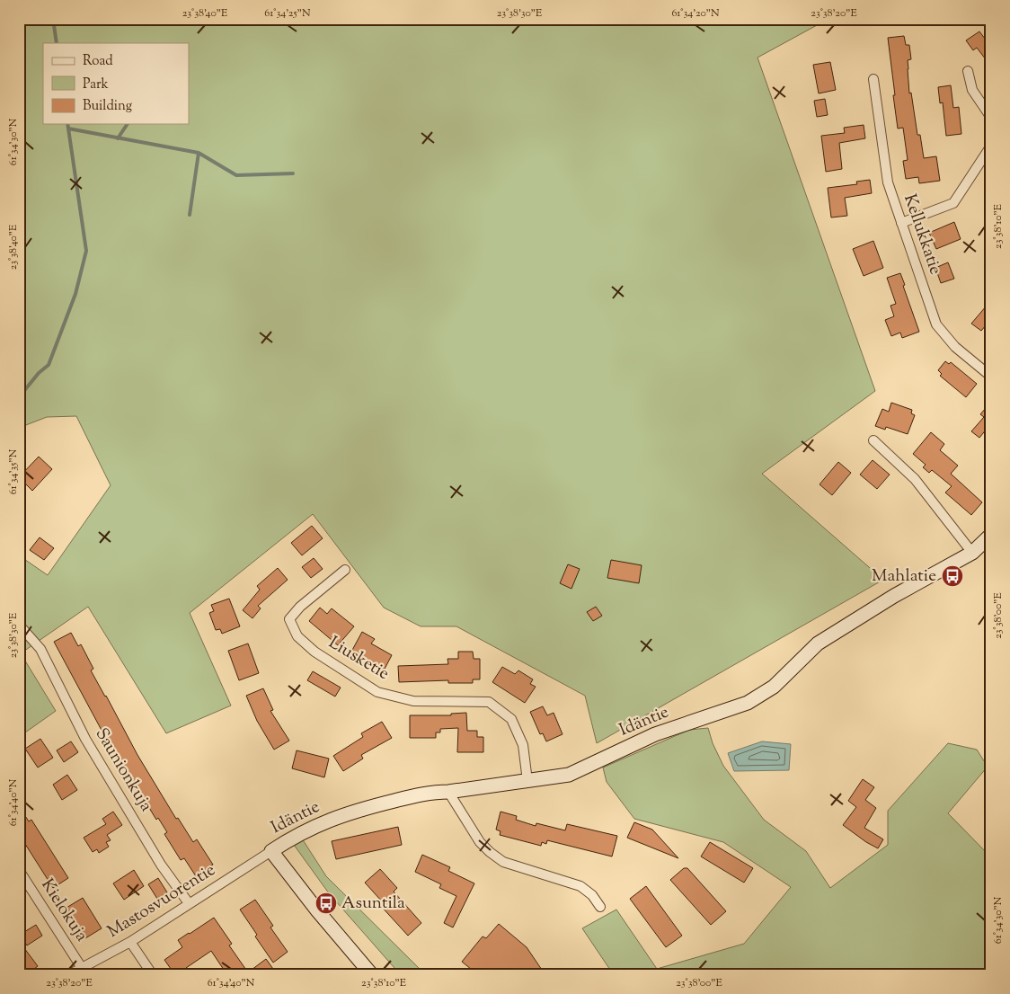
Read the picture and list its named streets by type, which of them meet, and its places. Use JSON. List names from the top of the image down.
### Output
{
  "streets": {
    "street": [
      "Kellukkatie",
      "Liusketie",
      "Idäntie",
      "Saunionkuja",
      "Mastosvuorentie",
      "Kielokuja"
    ]
  },
  "crossings": [
    ["Liusketie", "Idäntie"],
    ["Idäntie", "Mastosvuorentie"],
    ["Saunionkuja", "Mastosvuorentie"],
    ["Mastosvuorentie", "Kielokuja"]
  ],
  "places": {
    "bus stop": ["Mahlatie", "Asuntila"]
  },
  "legend": ["Road", "Park", "Building"],
  "coordinates": [
    "23°38'40\"E",
    "61°34'25\"N",
    "23°38'30\"E",
    "61°34'20\"N",
    "23°38'20\"E",
    "61°34'30\"N",
    "23°38'10\"E",
    "61°34'35\"N",
    "23°38'00\"E",
    "61°34'40\"N"
  ]
}
